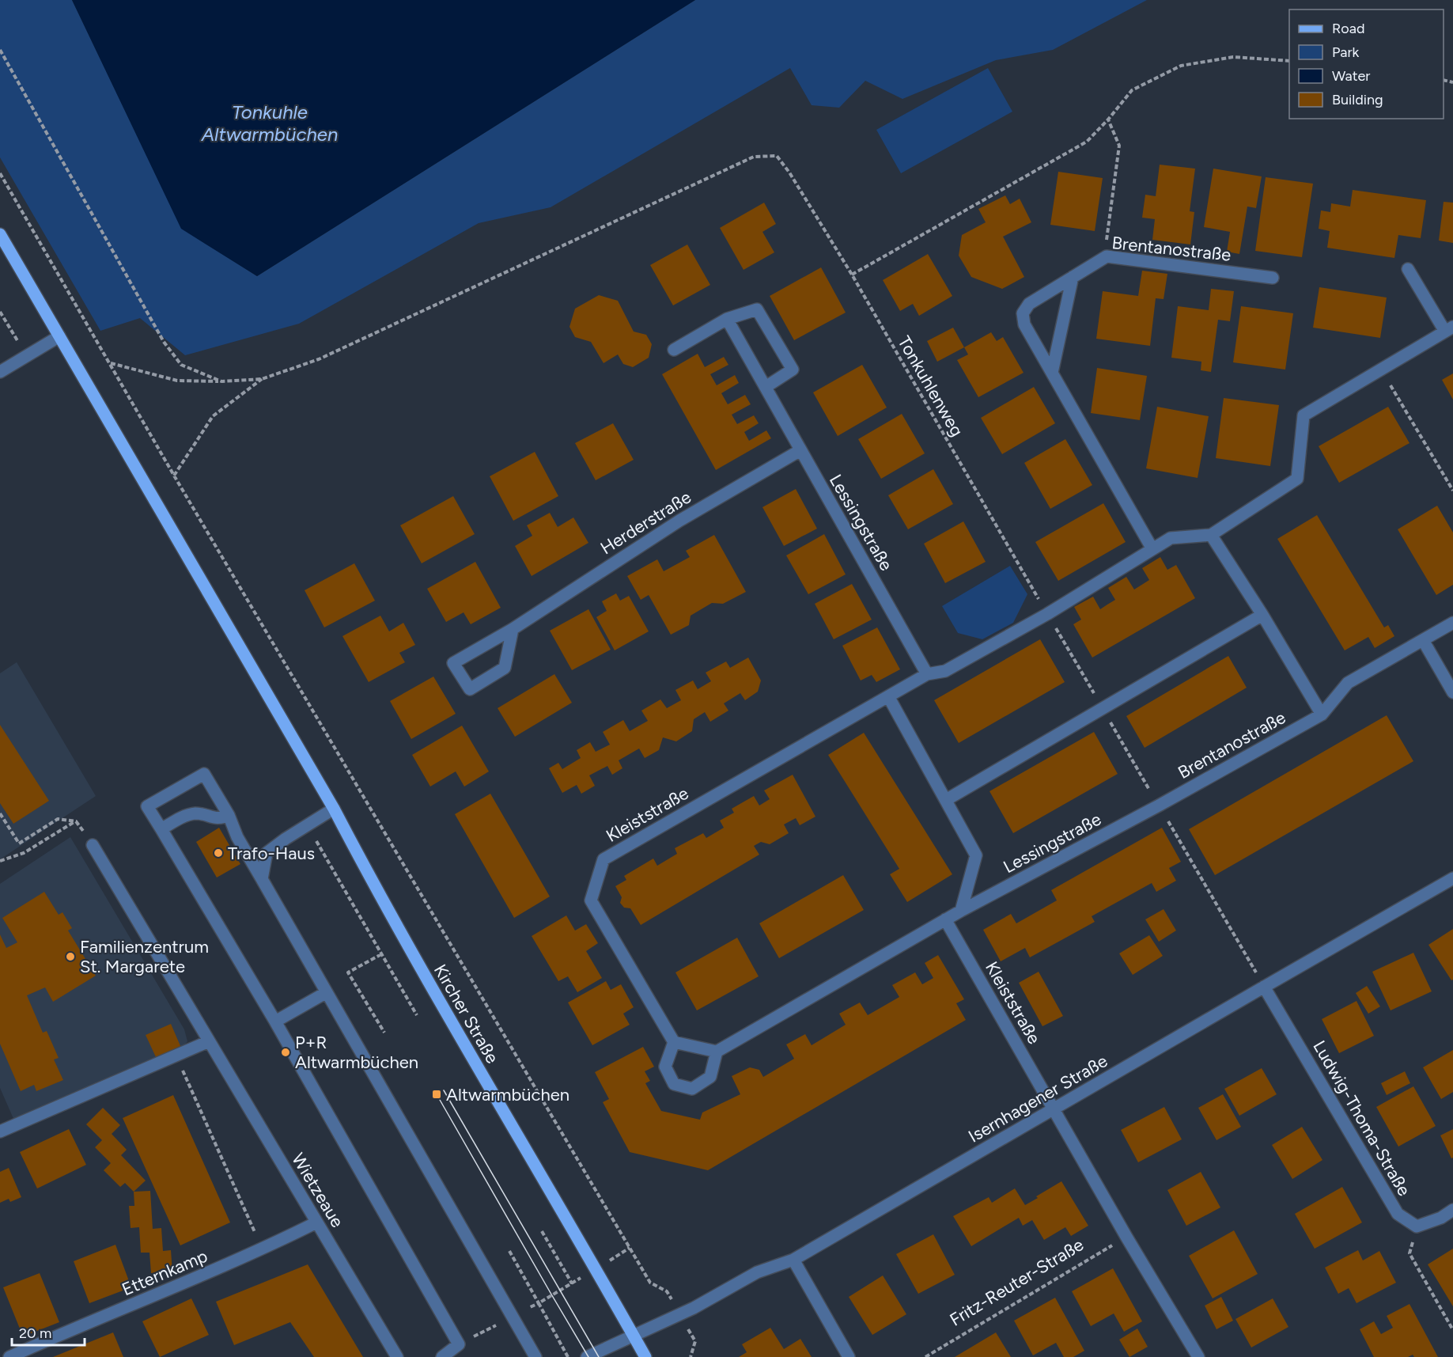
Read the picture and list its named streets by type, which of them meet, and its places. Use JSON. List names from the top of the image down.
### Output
{
  "streets": {
    "main road": ["Kircher Straße"],
    "street": [
      "Brentanostraße",
      "Herderstraße",
      "Lessingstraße",
      "Kleiststraße",
      "Isernhagener Straße",
      "Ludwig-Thoma-Straße",
      "Wietzeaue",
      "Etternkamp"
    ],
    "path": ["Tonkuhlenweg", "Fritz-Reuter-Straße"]
  },
  "crossings": [
    ["Brentanostraße", "Lessingstraße"],
    ["Herderstraße", "Lessingstraße"],
    ["Lessingstraße", "Kleiststraße"],
    ["Kleiststraße", "Isernhagener Straße"],
    ["Kircher Straße", "Isernhagener Straße"],
    ["Isernhagener Straße", "Ludwig-Thoma-Straße"],
    ["Wietzeaue", "Etternkamp"]
  ],
  "water": ["Tonkuhle Altwarmbüchen"],
  "places": {
    "other": ["Trafo-Haus", "Familienzentrum St. Margarete", "P+R Altwarmbüchen"],
    "transit": ["Altwarmbüchen"]
  },
  "legend": [
    "Road",
    "Park",
    "Water",
    "Building"
  ],
  "scale_bar": "20 m"
}
